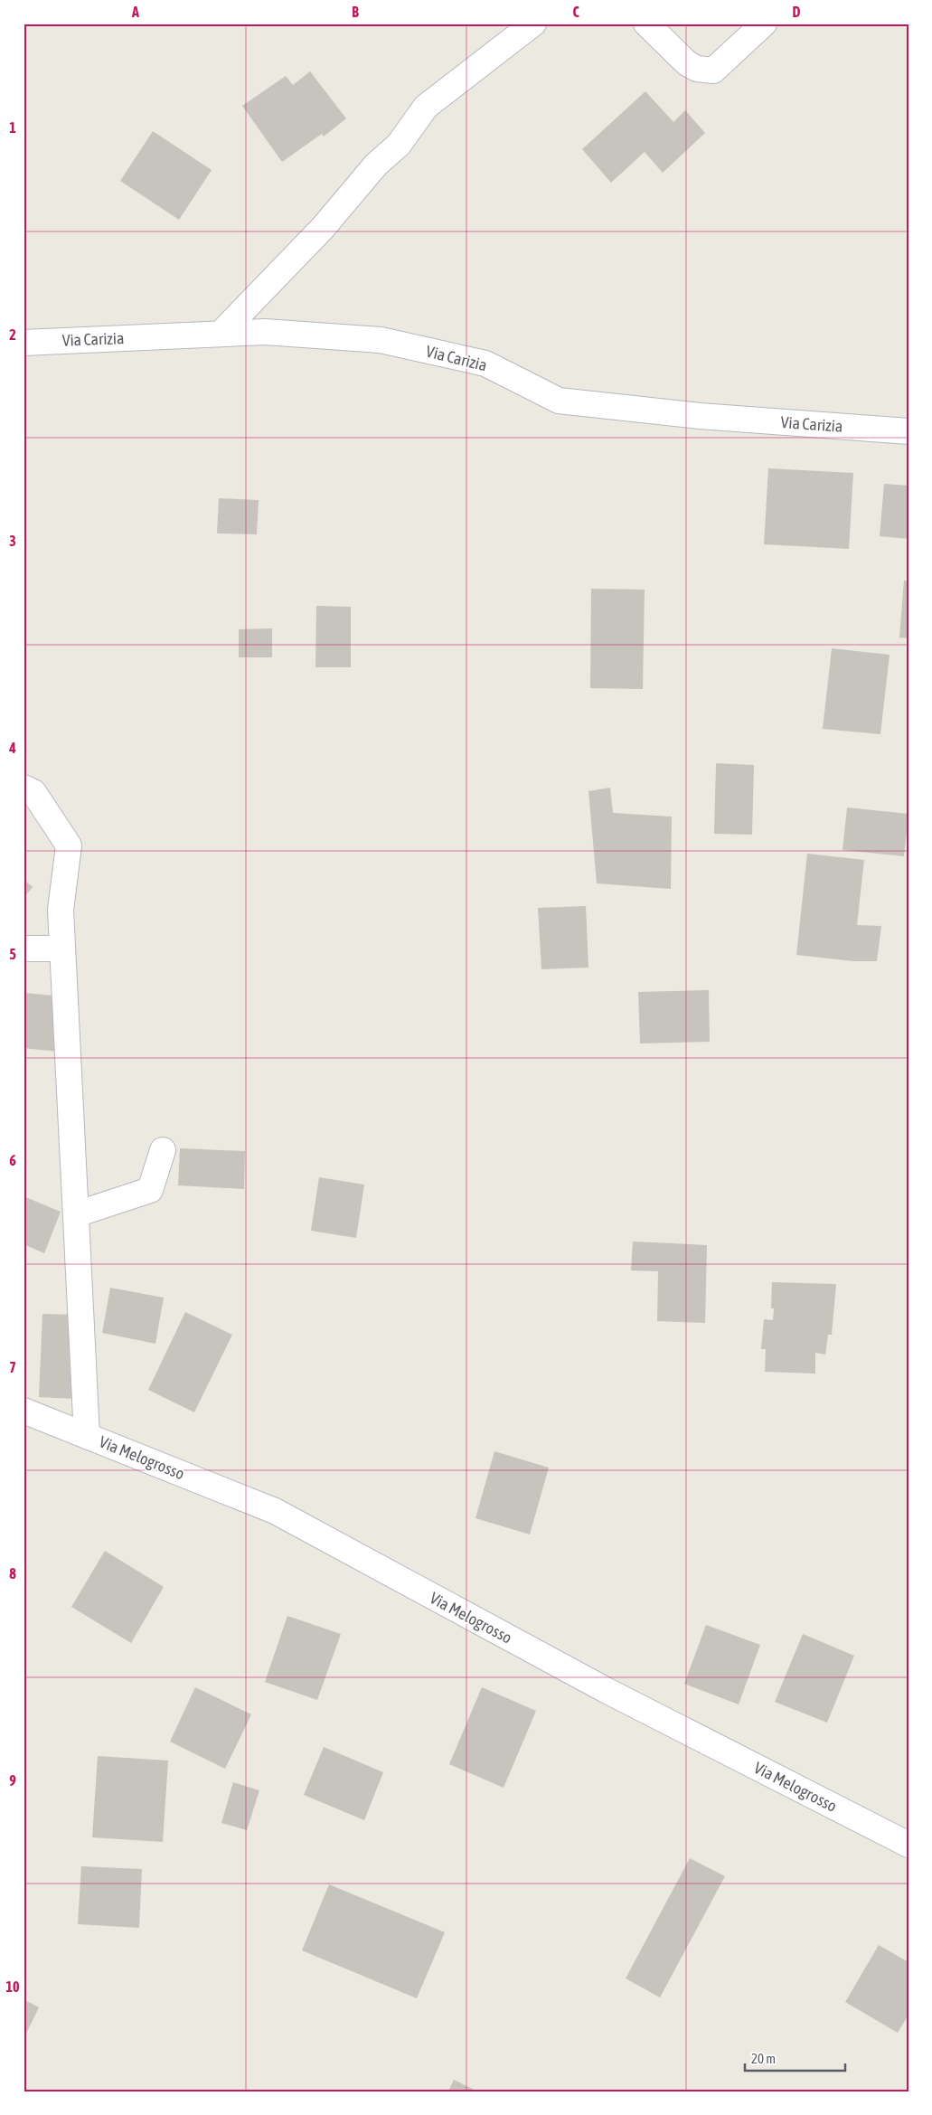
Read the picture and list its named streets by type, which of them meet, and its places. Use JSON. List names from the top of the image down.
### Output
{
  "streets": {
    "street": ["Via Carizia", "Via Melogrosso"]
  },
  "scale_bar": "20 m",
  "grid": {
    "columns": [
      "A",
      "B",
      "C",
      "D"
    ],
    "rows": [
      "1",
      "2",
      "3",
      "4",
      "5",
      "6",
      "7",
      "8",
      "9",
      "10"
    ]
  }
}
